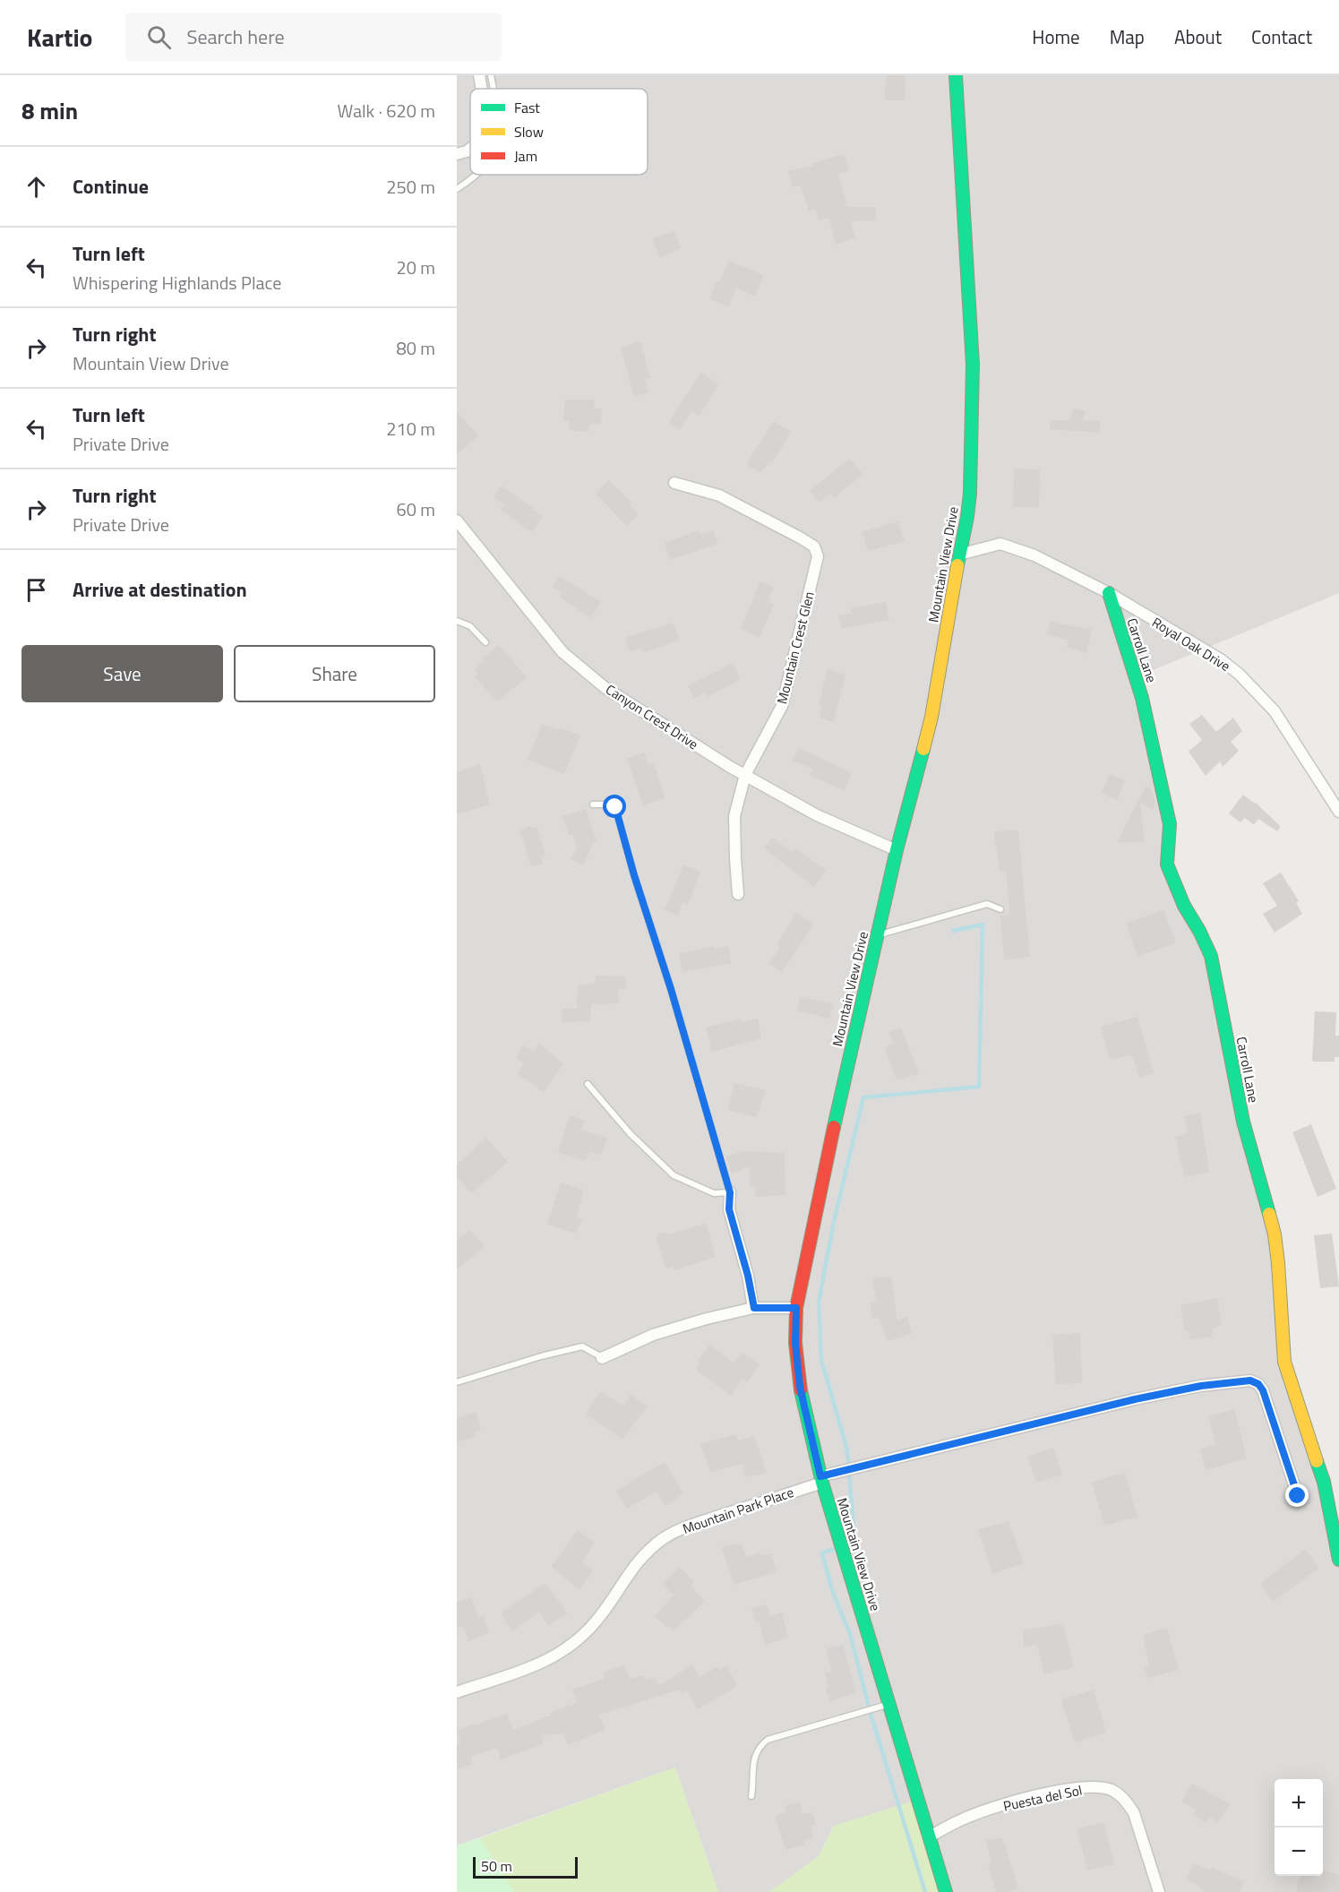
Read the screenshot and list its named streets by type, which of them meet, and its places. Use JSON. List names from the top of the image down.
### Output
{
  "streets": {
    "street": [
      "Mountain View Drive",
      "Royal Oak Drive",
      "Mountain Crest Glen",
      "Carroll Lane",
      "Canyon Crest Drive",
      "Mountain Park Place",
      "Puesta del Sol"
    ]
  },
  "crossings": [
    ["Mountain View Drive", "Royal Oak Drive"],
    ["Mountain View Drive", "Canyon Crest Drive"],
    ["Mountain View Drive", "Mountain Park Place"],
    ["Mountain View Drive", "Puesta del Sol"],
    ["Royal Oak Drive", "Carroll Lane"],
    ["Mountain Crest Glen", "Canyon Crest Drive"]
  ],
  "legend": ["Fast", "Slow", "Jam"],
  "scale_bar": "50 m",
  "page": {
    "header": "Kartio",
    "search": "Search here",
    "nav": [
      "Home",
      "Map",
      "About",
      "Contact"
    ],
    "heading": ["8 min", "Walk · 620 m"],
    "list": [
      ["Continue", "250 m"],
      ["Turn left", "Whispering Highlands Place", "20 m"],
      ["Turn right", "Mountain View Drive", "80 m"],
      ["Turn left", "Private Drive", "210 m"],
      ["Turn right", "Private Drive", "60 m"],
      "Arrive at destination"
    ],
    "buttons": ["Save", "Share"],
    "map_buttons": ["+", "−"],
    "scale": "50 m"
  }
}
